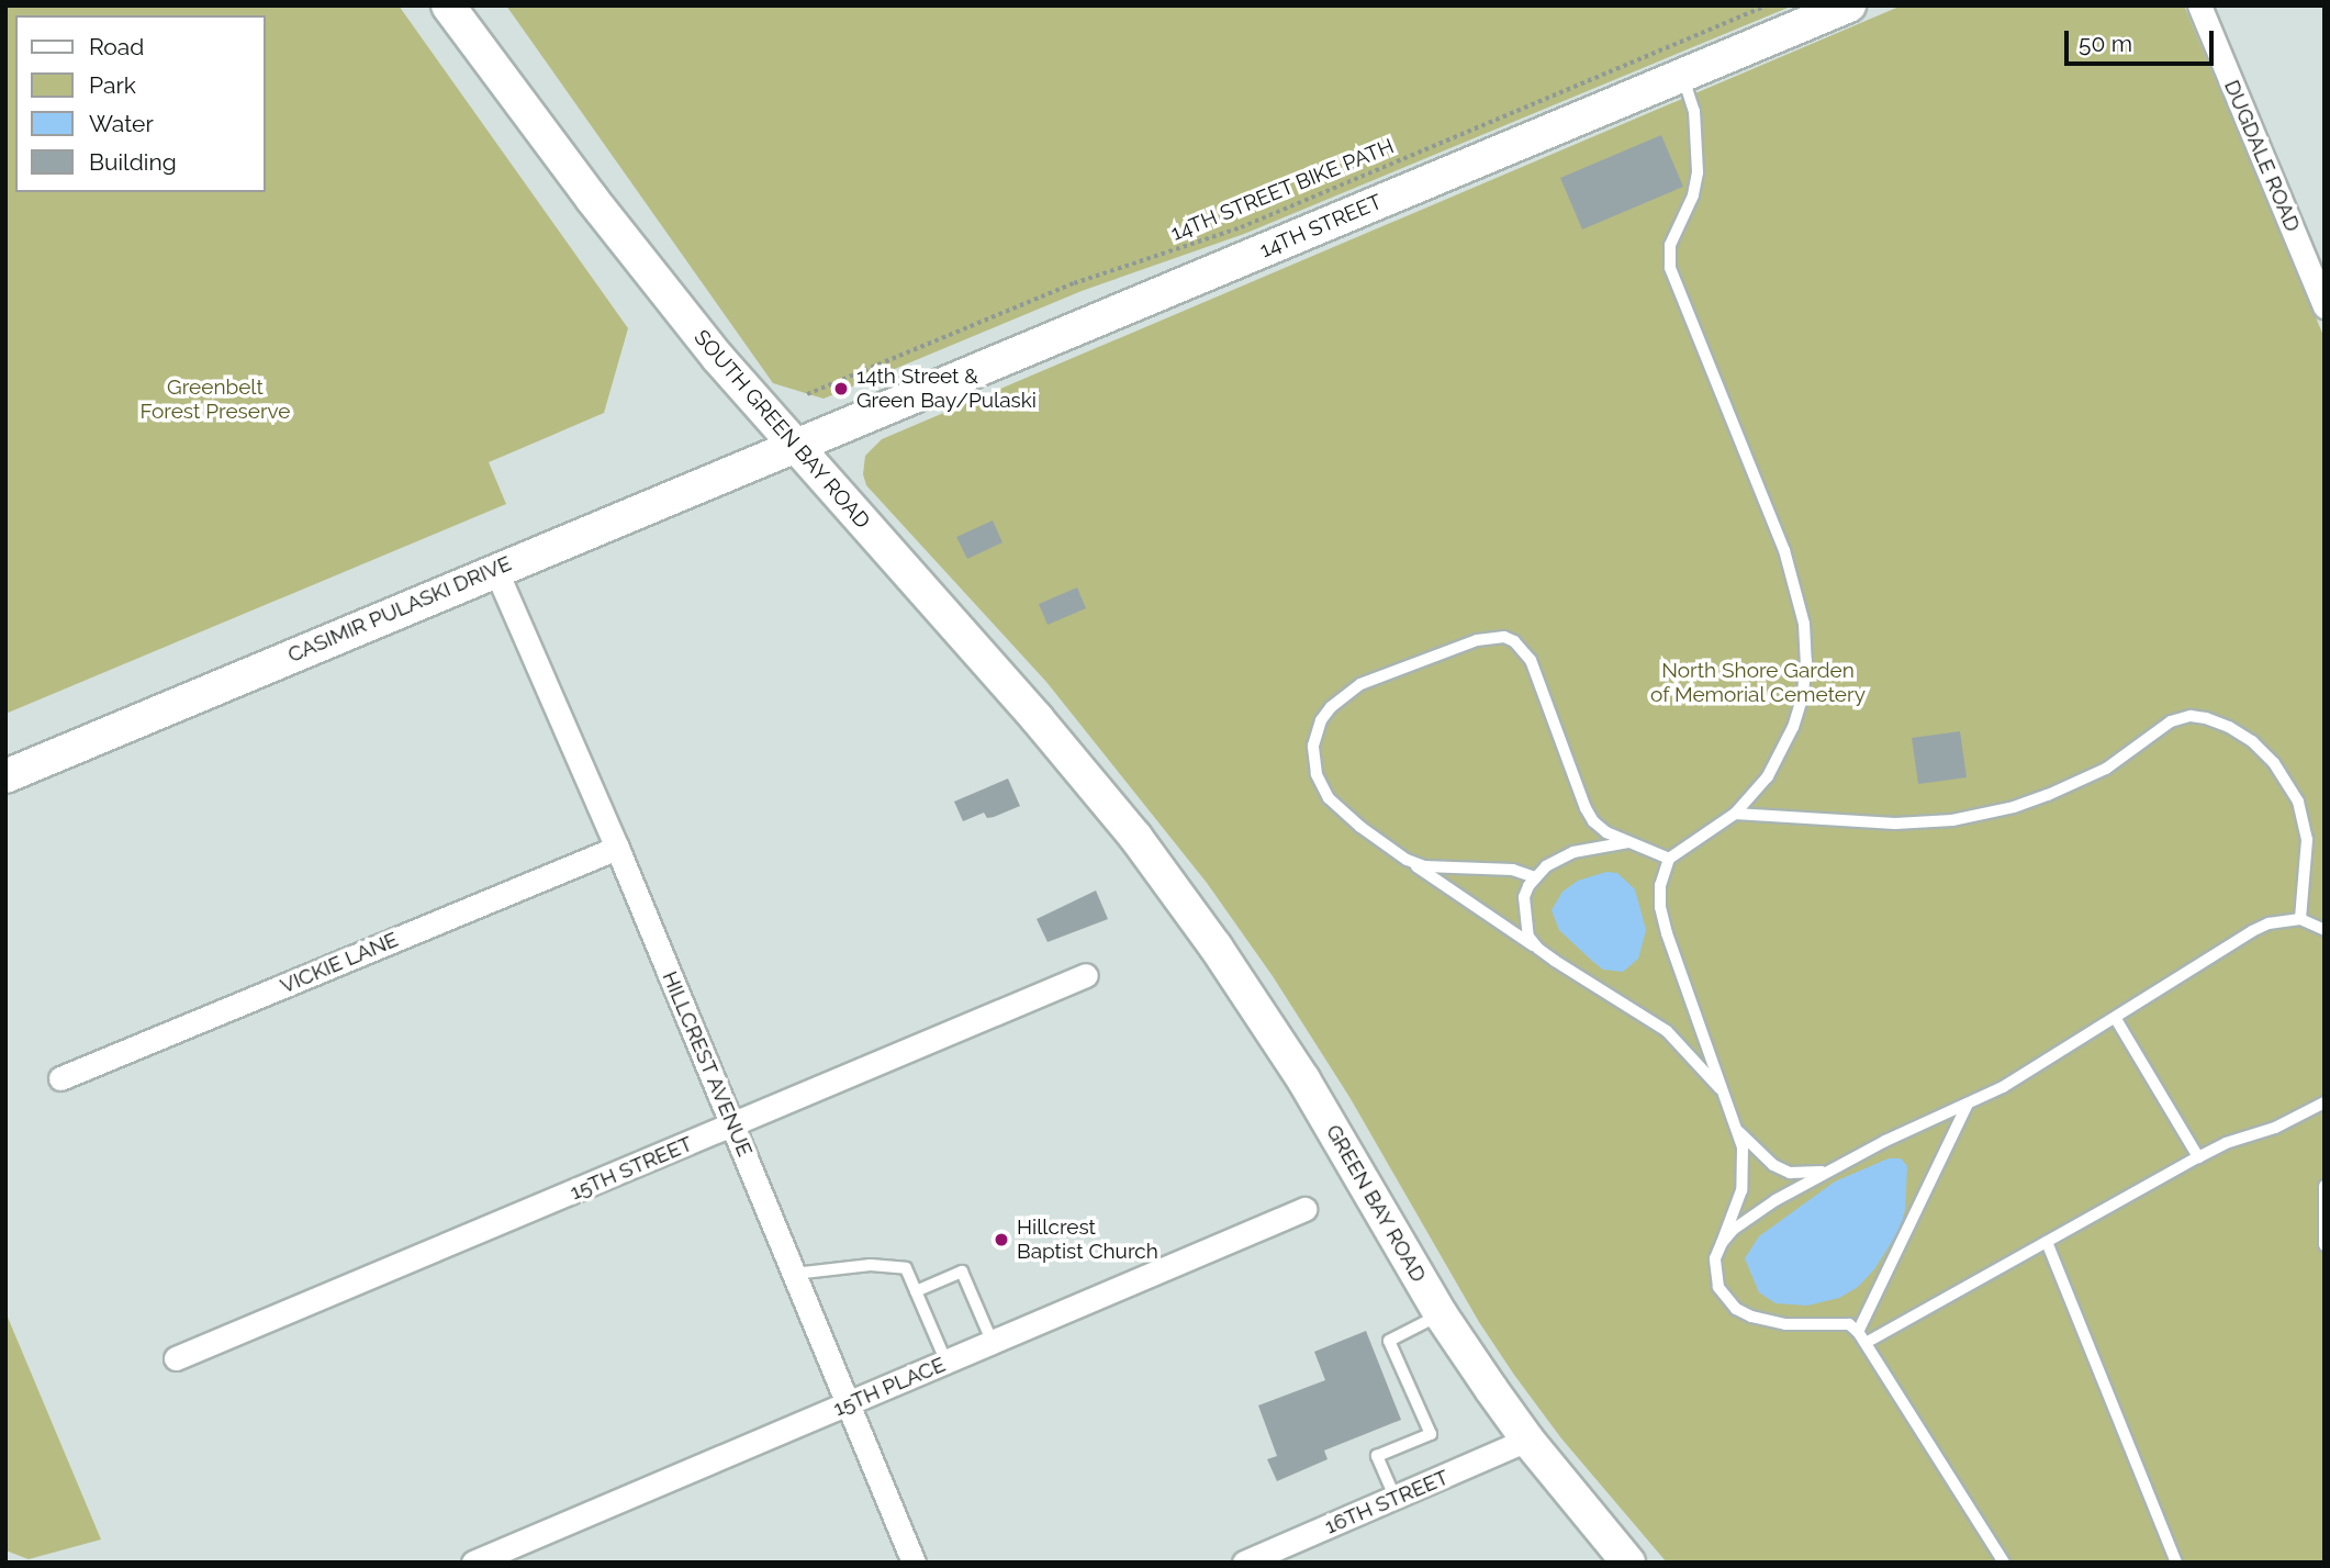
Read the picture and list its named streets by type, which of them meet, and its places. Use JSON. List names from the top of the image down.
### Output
{
  "streets": {
    "street": [
      "DUGDALE ROAD",
      "14TH STREET",
      "SOUTH GREEN BAY ROAD",
      "CASIMIR PULASKI DRIVE",
      "VICKIE LANE",
      "HILLCREST AVENUE",
      "15TH STREET",
      "GREEN BAY ROAD",
      "15TH PLACE",
      "16TH STREET"
    ],
    "path": ["14TH STREET BIKE PATH"]
  },
  "crossings": [
    ["14TH STREET", "SOUTH GREEN BAY ROAD"],
    ["14TH STREET", "CASIMIR PULASKI DRIVE"],
    ["SOUTH GREEN BAY ROAD", "CASIMIR PULASKI DRIVE"],
    ["SOUTH GREEN BAY ROAD", "GREEN BAY ROAD"],
    ["CASIMIR PULASKI DRIVE", "HILLCREST AVENUE"],
    ["VICKIE LANE", "HILLCREST AVENUE"],
    ["HILLCREST AVENUE", "15TH STREET"],
    ["HILLCREST AVENUE", "15TH PLACE"],
    ["GREEN BAY ROAD", "16TH STREET"]
  ],
  "parks": ["Greenbelt Forest Preserve", "North Shore Garden of Memorial Cemetery"],
  "places": ["14th Street & Green Bay/Pulaski", "Hillcrest Baptist Church"],
  "legend": [
    "Road",
    "Park",
    "Water",
    "Building"
  ],
  "scale_bar": "50 m"
}
